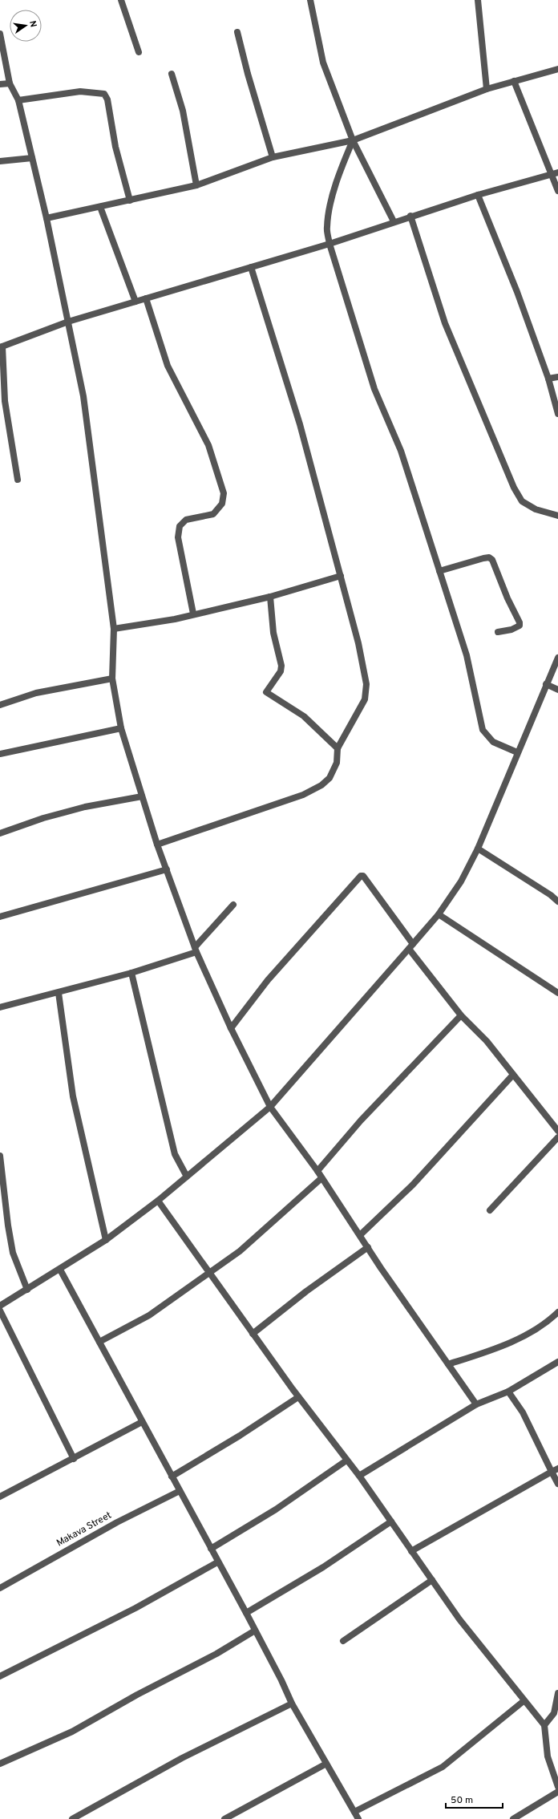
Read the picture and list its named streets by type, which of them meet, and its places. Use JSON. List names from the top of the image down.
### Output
{
  "streets": {
    "street": ["Makava Street"]
  },
  "scale_bar": "50 m",
  "north": "right"
}
